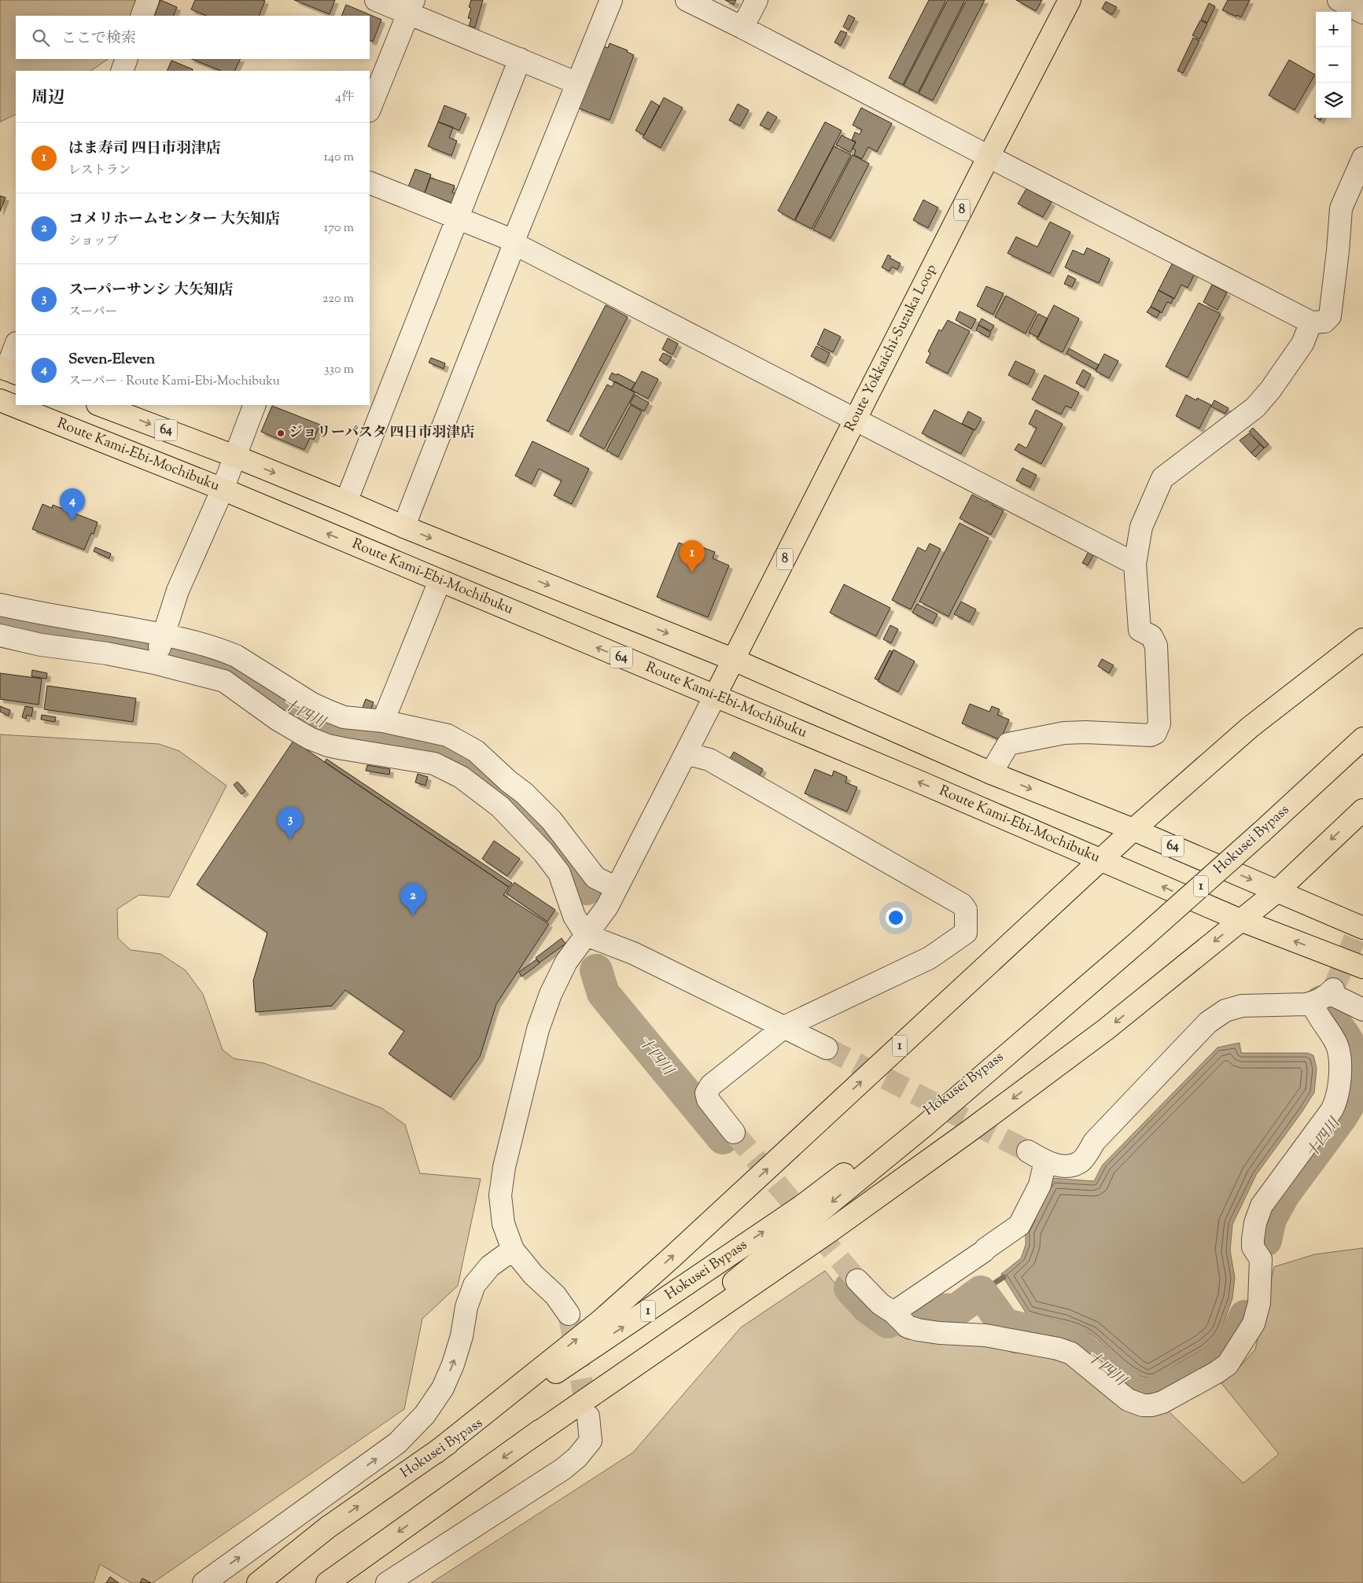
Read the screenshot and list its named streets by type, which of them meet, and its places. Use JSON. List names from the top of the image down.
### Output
{
  "streets": {
    "main road": [
      "8",
      "Route Yokkaichi-Suzuka Loop",
      "64",
      "Route Kami-Ebi-Mochibuku",
      "Hokusei Bypass",
      "1"
    ]
  },
  "crossings": [
    ["Route Yokkaichi-Suzuka Loop", "64"],
    ["Route Yokkaichi-Suzuka Loop", "Route Kami-Ebi-Mochibuku"],
    ["64", "1"],
    ["Route Kami-Ebi-Mochibuku", "1"],
    ["Hokusei Bypass", "1"]
  ],
  "water": ["十四川"],
  "places": ["ジョリーパスタ 四日市羽津店"],
  "page": {
    "map_buttons": ["+", "−"],
    "search": "ここで検索",
    "heading": ["周辺", "4件"],
    "list": [
      {
        "mark": "1",
        "name": "はま寿司 四日市羽津店",
        "note": "レストラン",
        "value": "140 m"
      },
      {
        "mark": "2",
        "name": "コメリホームセンター 大矢知店",
        "note": "ショップ",
        "value": "170 m"
      },
      {
        "mark": "3",
        "name": "スーパーサンシ 大矢知店",
        "note": "スーパー",
        "value": "220 m"
      },
      {
        "mark": "4",
        "name": "Seven-Eleven",
        "note": "スーパー · Route Kami-Ebi-Mochibuku",
        "value": "330 m"
      }
    ],
    "pins": [
      "4",
      "1",
      "3",
      "2"
    ]
  }
}
